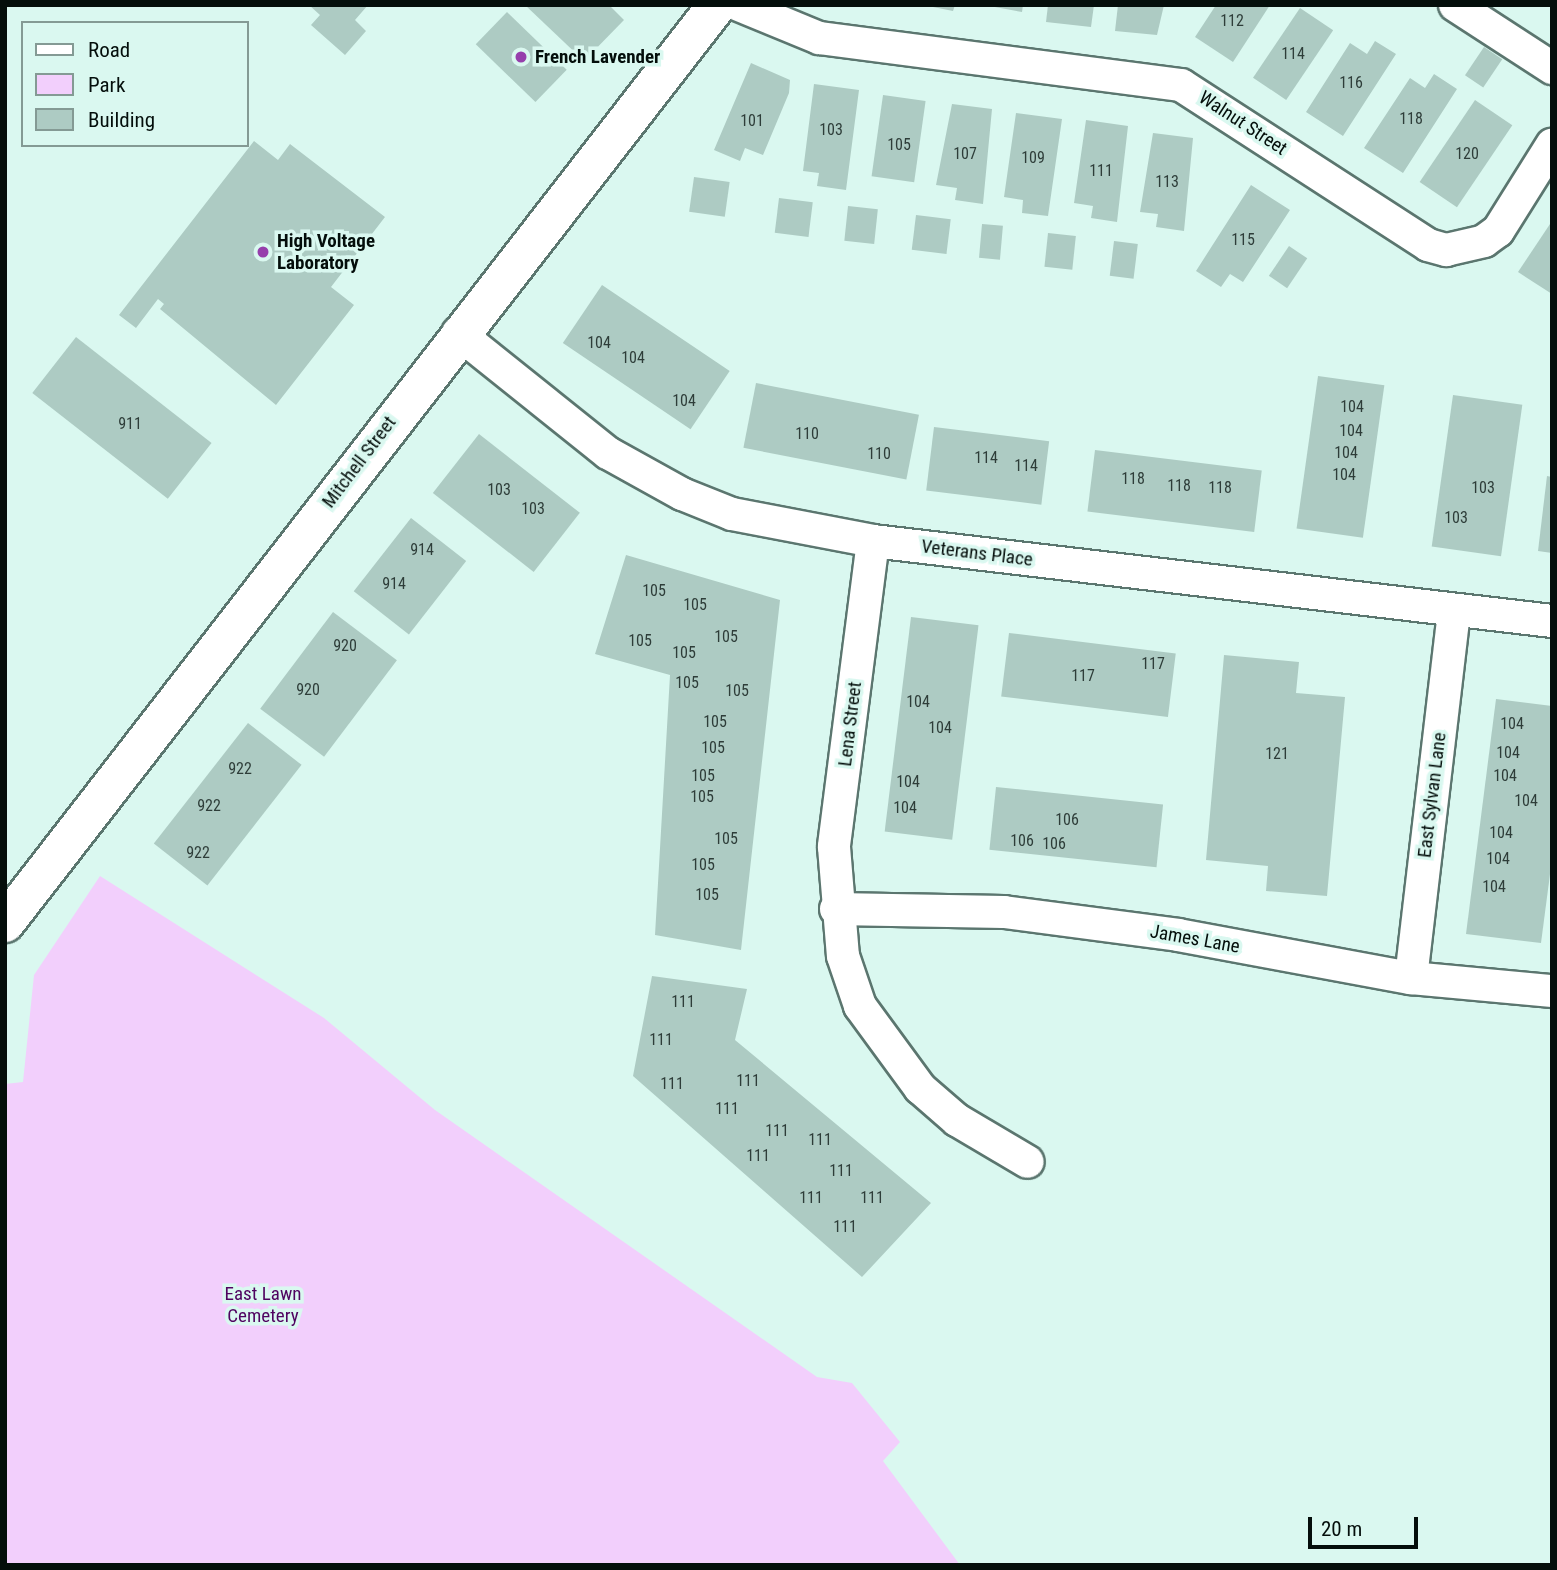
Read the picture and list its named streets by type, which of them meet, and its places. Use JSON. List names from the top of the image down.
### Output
{
  "streets": {
    "street": [
      "Walnut Street",
      "Mitchell Street",
      "Veterans Place",
      "Lena Street",
      "East Sylvan Lane",
      "James Lane"
    ]
  },
  "crossings": [
    ["Mitchell Street", "Veterans Place"],
    ["Veterans Place", "Lena Street"],
    ["Veterans Place", "East Sylvan Lane"],
    ["Lena Street", "James Lane"],
    ["East Sylvan Lane", "James Lane"]
  ],
  "parks": ["East Lawn Cemetery"],
  "places": ["French Lavender", "High Voltage Laboratory"],
  "house_numbers": [
    "112",
    "114",
    "116",
    "118",
    "101",
    "103",
    "105",
    "107",
    "120",
    "109",
    "111",
    "113",
    "115",
    "104",
    "104",
    "104",
    "104",
    "911",
    "104",
    "110",
    "104",
    "110",
    "114",
    "114",
    "104",
    "118",
    "118",
    "118",
    "103",
    "103",
    "103",
    "103",
    "914",
    "914",
    "105",
    "105",
    "105",
    "105",
    "920",
    "105",
    "117",
    "117",
    "105",
    "920",
    "105",
    "104",
    "105",
    "104",
    "104",
    "105",
    "104",
    "121",
    "922",
    "105",
    "104",
    "104",
    "105",
    "104",
    "922",
    "104",
    "106",
    "104",
    "105",
    "106",
    "106",
    "922",
    "104",
    "105",
    "104",
    "105",
    "111",
    "111",
    "111",
    "111",
    "111",
    "111",
    "111",
    "111",
    "111",
    "111",
    "111",
    "111"
  ],
  "legend": ["Road", "Park", "Building"],
  "scale_bar": "20 m"
}
